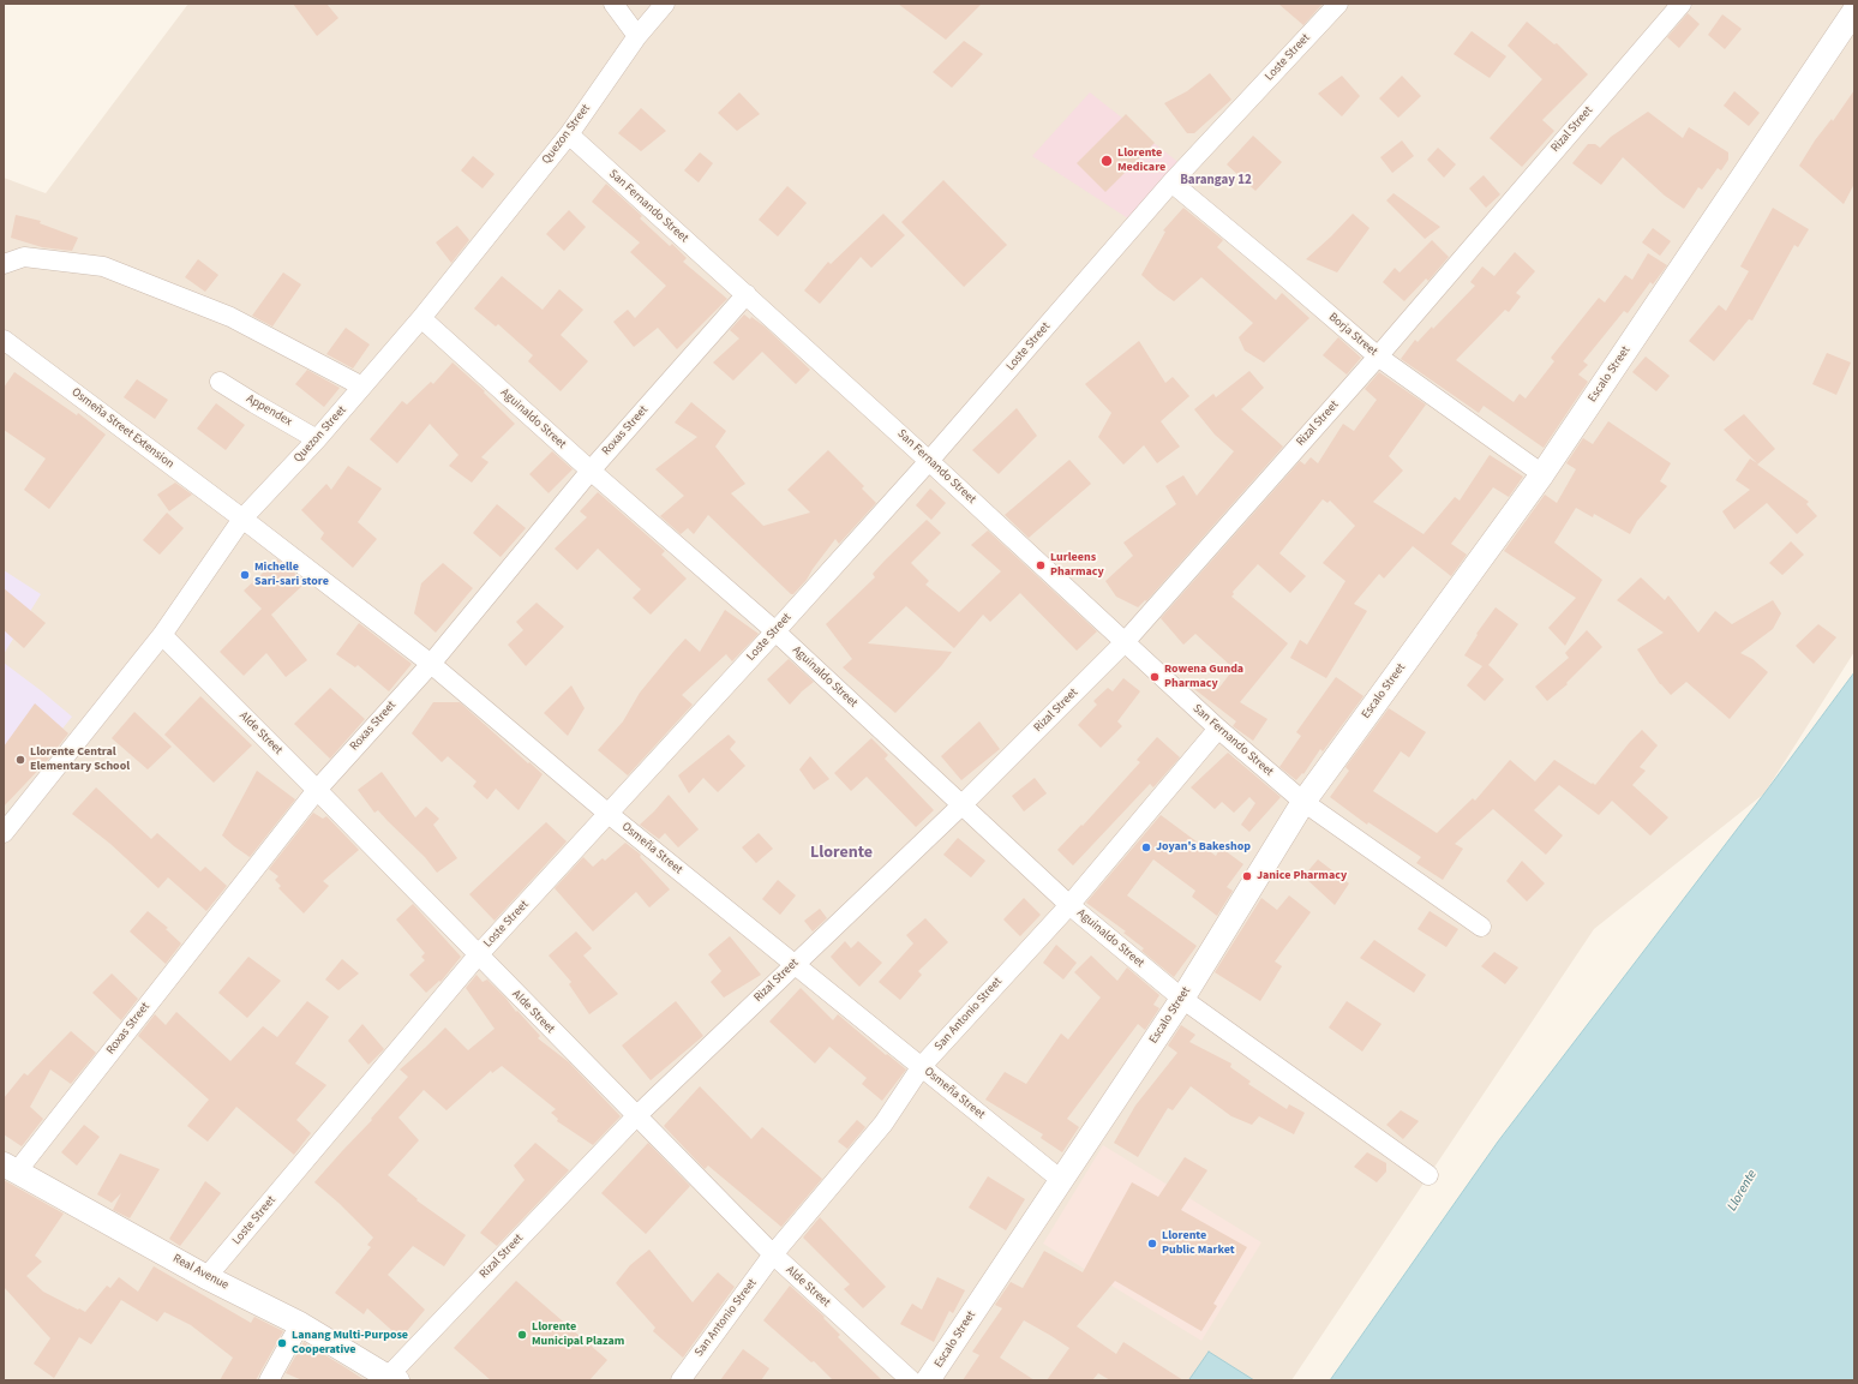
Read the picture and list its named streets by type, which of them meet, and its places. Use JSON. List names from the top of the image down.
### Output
{
  "streets": {
    "street": [
      "Loste Street",
      "Rizal Street",
      "Quezon Street",
      "San Fernando Street",
      "Borja Street",
      "Escalo Street",
      "Appendex",
      "Aguinaldo Street",
      "Osmeña Street Extension",
      "Roxas Street",
      "Alde Street",
      "Osmeña Street",
      "San Antonio Street",
      "Real Avenue"
    ]
  },
  "crossings": [
    ["Loste Street", "San Fernando Street"],
    ["Loste Street", "Borja Street"],
    ["Loste Street", "Aguinaldo Street"],
    ["Loste Street", "Alde Street"],
    ["Loste Street", "Osmeña Street"],
    ["Loste Street", "Real Avenue"],
    ["Rizal Street", "San Fernando Street"],
    ["Rizal Street", "Borja Street"],
    ["Rizal Street", "Aguinaldo Street"],
    ["Rizal Street", "Alde Street"],
    ["Rizal Street", "Osmeña Street"],
    ["Rizal Street", "Real Avenue"],
    ["Quezon Street", "San Fernando Street"],
    ["Quezon Street", "Appendex"],
    ["Quezon Street", "Aguinaldo Street"],
    ["Quezon Street", "Osmeña Street Extension"],
    ["Quezon Street", "Alde Street"],
    ["Quezon Street", "Osmeña Street"],
    ["San Fernando Street", "Escalo Street"],
    ["San Fernando Street", "Roxas Street"],
    ["San Fernando Street", "San Antonio Street"],
    ["Borja Street", "Escalo Street"],
    ["Escalo Street", "Aguinaldo Street"],
    ["Escalo Street", "Osmeña Street"],
    ["Aguinaldo Street", "Roxas Street"],
    ["Aguinaldo Street", "San Antonio Street"],
    ["Osmeña Street Extension", "Osmeña Street"],
    ["Roxas Street", "Alde Street"],
    ["Roxas Street", "Osmeña Street"],
    ["Roxas Street", "Real Avenue"],
    ["Alde Street", "San Antonio Street"],
    ["Osmeña Street", "San Antonio Street"]
  ],
  "districts": ["Barangay 12", "Llorente"],
  "water": ["Llorente"],
  "places": [
    "Llorente Medicare",
    "Lurleens Pharmacy",
    "Michelle Sari-sari store",
    "Rowena Gunda Pharmacy",
    "Llorente Central Elementary School",
    "Joyan's Bakeshop",
    "Janice Pharmacy",
    "Llorente Public Market",
    "Llorente Municipal Plazam",
    "Lanang Multi-Purpose Cooperative"
  ]
}
